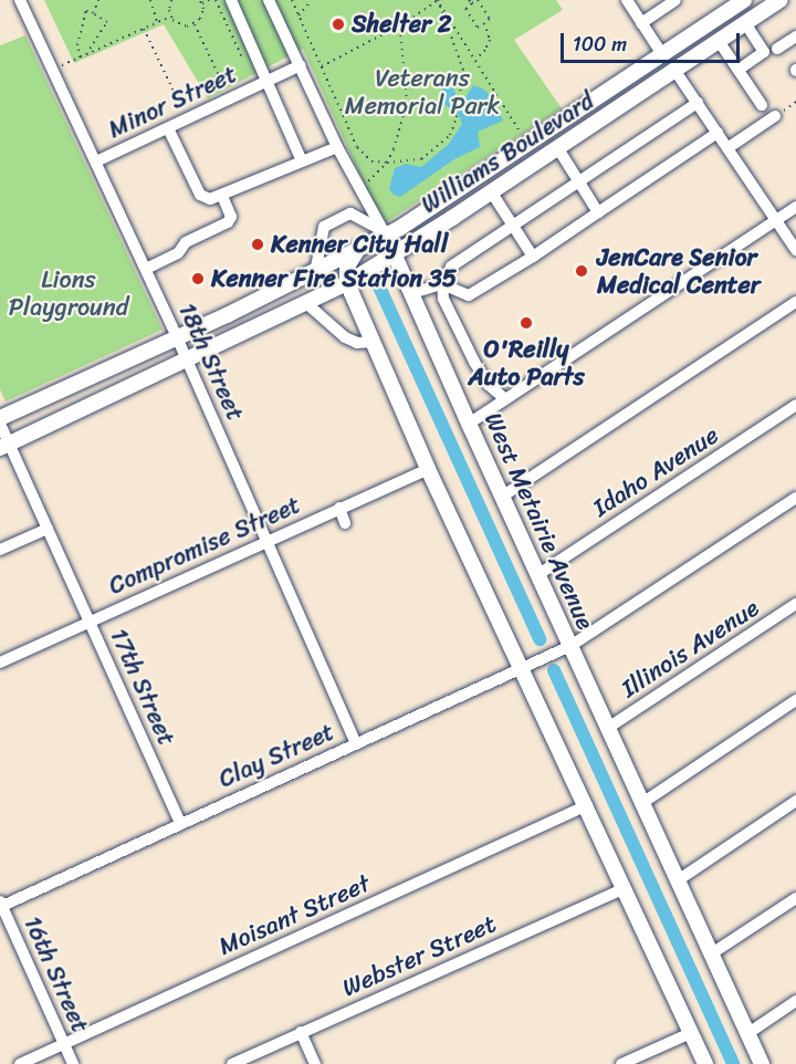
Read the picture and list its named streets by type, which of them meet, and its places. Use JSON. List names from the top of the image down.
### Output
{
  "streets": {
    "main road": ["Williams Boulevard", "West Metairie Avenue"],
    "street": [
      "Minor Street",
      "18th Street",
      "Idaho Avenue",
      "Compromise Street",
      "Illinois Avenue",
      "17th Street",
      "Clay Street",
      "Moisant Street",
      "Webster Street",
      "16th Street"
    ]
  },
  "crossings": [
    ["Minor Street", "18th Street"],
    ["Minor Street", "West Metairie Avenue"],
    ["Williams Boulevard", "18th Street"],
    ["Williams Boulevard", "West Metairie Avenue"],
    ["Williams Boulevard", "17th Street"],
    ["18th Street", "Compromise Street"],
    ["18th Street", "Clay Street"],
    ["Idaho Avenue", "West Metairie Avenue"],
    ["West Metairie Avenue", "Illinois Avenue"],
    ["West Metairie Avenue", "Clay Street"],
    ["Compromise Street", "17th Street"],
    ["17th Street", "Clay Street"],
    ["Clay Street", "16th Street"],
    ["Moisant Street", "16th Street"]
  ],
  "parks": ["Veterans Memorial Park", "Lions Playground"],
  "places": [
    "Shelter 2",
    "Kenner City Hall",
    "JenCare Senior Medical Center",
    "Kenner Fire Station 35",
    "O'Reilly Auto Parts"
  ],
  "scale_bar": "100 m"
}
